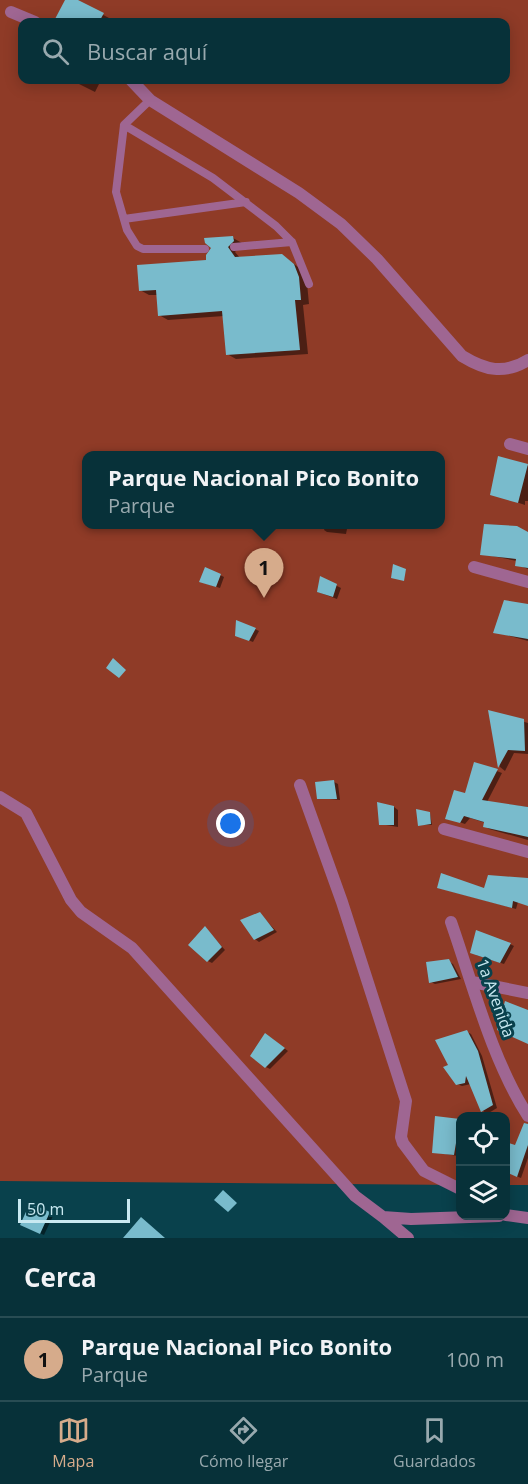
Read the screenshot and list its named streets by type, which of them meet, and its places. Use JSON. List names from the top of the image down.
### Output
{
  "streets": {
    "street": ["1a Avenida"]
  },
  "scale_bar": "50 m",
  "page": {
    "search": "Buscar aquí",
    "popup": ["Parque Nacional Pico Bonito", "Parque"],
    "pins": "1",
    "scale": "50 m",
    "heading": "Cerca",
    "list": [
      {
        "mark": "1",
        "name": "Parque Nacional Pico Bonito",
        "note": "Parque",
        "value": "100 m"
      }
    ],
    "nav": ["Mapa", "Cómo llegar", "Guardados"]
  }
}
